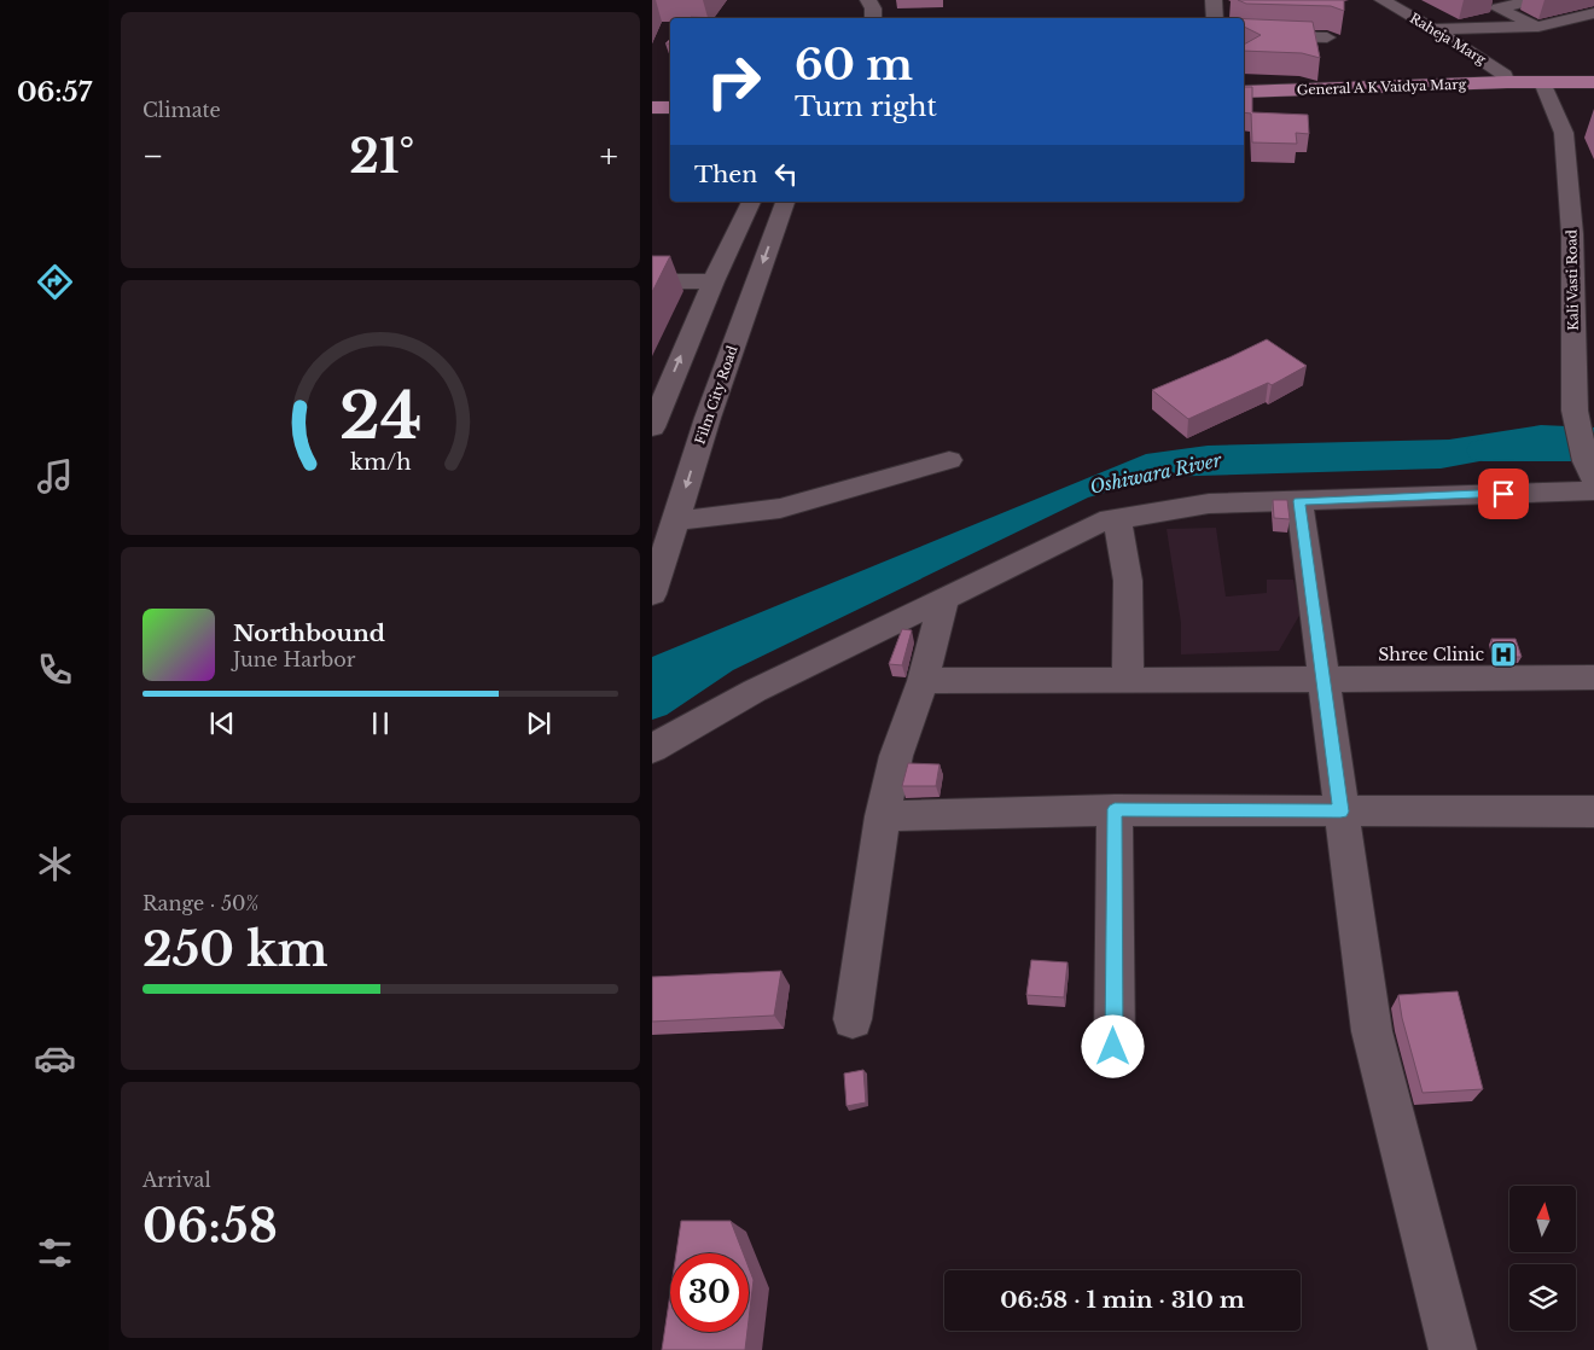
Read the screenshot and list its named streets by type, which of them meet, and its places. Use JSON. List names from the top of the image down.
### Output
{
  "streets": {
    "main road": ["General A K Vaidya Marg"],
    "street": ["Raheja Marg", "Kali Vasti Road", "Film City Road"]
  },
  "crossings": [
    ["Raheja Marg", "General A K Vaidya Marg"],
    ["General A K Vaidya Marg", "Kali Vasti Road"]
  ],
  "water": ["Oshiwara River"],
  "places": {
    "hospital": ["Shree Clinic"]
  },
  "north": "top",
  "page": {
    "tabs": "06:57",
    "tile": [
      "Climate",
      ["Range · 50%", "250 km"],
      ["Arrival", "06:58"]
    ],
    "turn": ["60 m", "Turn right"],
    "heat": ["−", "21°", "+"],
    "then": "Then",
    "song": ["Northbound", "June Harbor"],
    "limit": "30",
    "trip": "06:58 · 1 min · 310 m",
    "gauge": ["24", "km/h"]
  }
}
